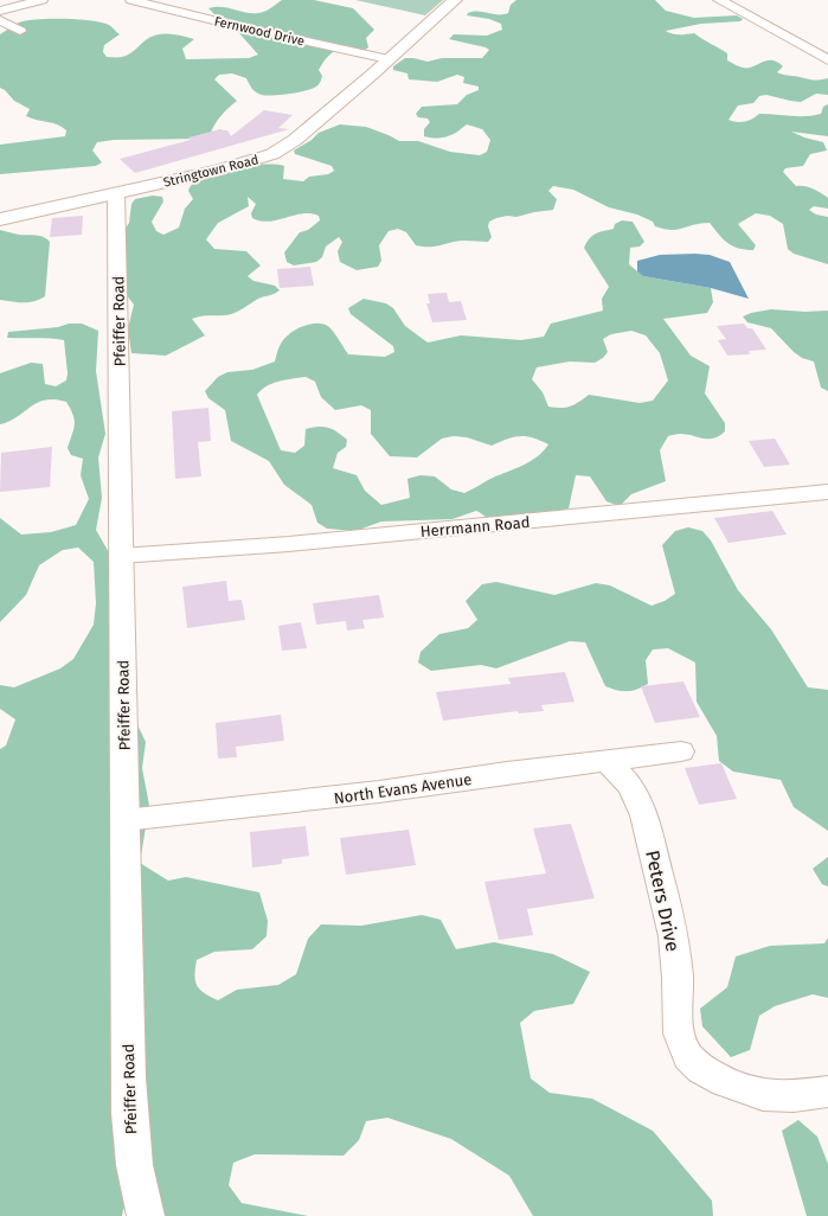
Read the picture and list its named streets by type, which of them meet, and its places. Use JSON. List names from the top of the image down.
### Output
{
  "streets": {
    "street": [
      "Fernwood Drive",
      "Stringtown Road",
      "Pfeiffer Road",
      "Herrmann Road",
      "North Evans Avenue",
      "Peters Drive"
    ]
  },
  "crossings": [
    ["Fernwood Drive", "Stringtown Road"],
    ["Stringtown Road", "Pfeiffer Road"],
    ["Pfeiffer Road", "Herrmann Road"],
    ["Pfeiffer Road", "North Evans Avenue"],
    ["North Evans Avenue", "Peters Drive"]
  ]
}
